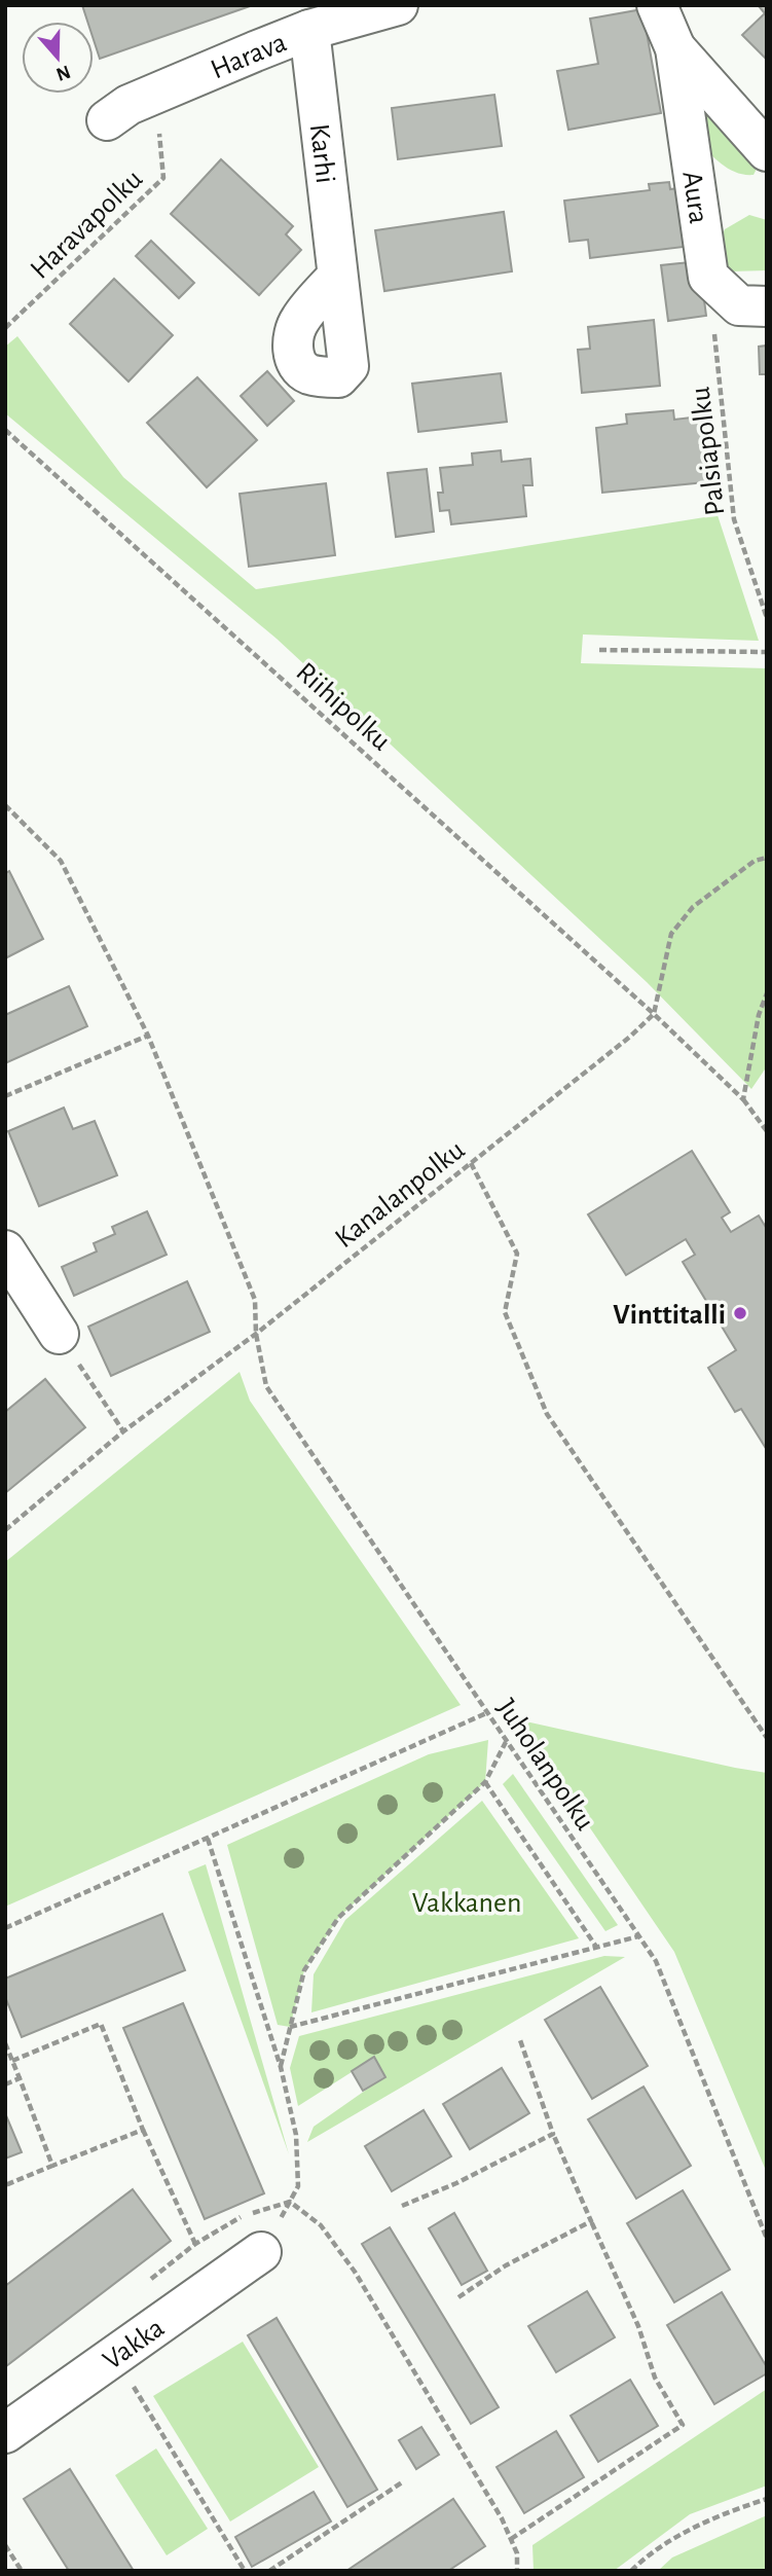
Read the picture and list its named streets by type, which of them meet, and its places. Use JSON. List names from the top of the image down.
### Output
{
  "streets": {
    "street": [
      "Harava",
      "Karhi",
      "Aura",
      "Vakka"
    ],
    "path": [
      "Haravapolku",
      "Palsiapolku",
      "Riihipolku",
      "Kanalanpolku",
      "Juholanpolku"
    ]
  },
  "crossings": [
    ["Harava", "Karhi"],
    ["Riihipolku", "Kanalanpolku"],
    ["Kanalanpolku", "Juholanpolku"]
  ],
  "parks": ["Vakkanen"],
  "places": ["Vinttitalli"],
  "north": "bottom"
}
